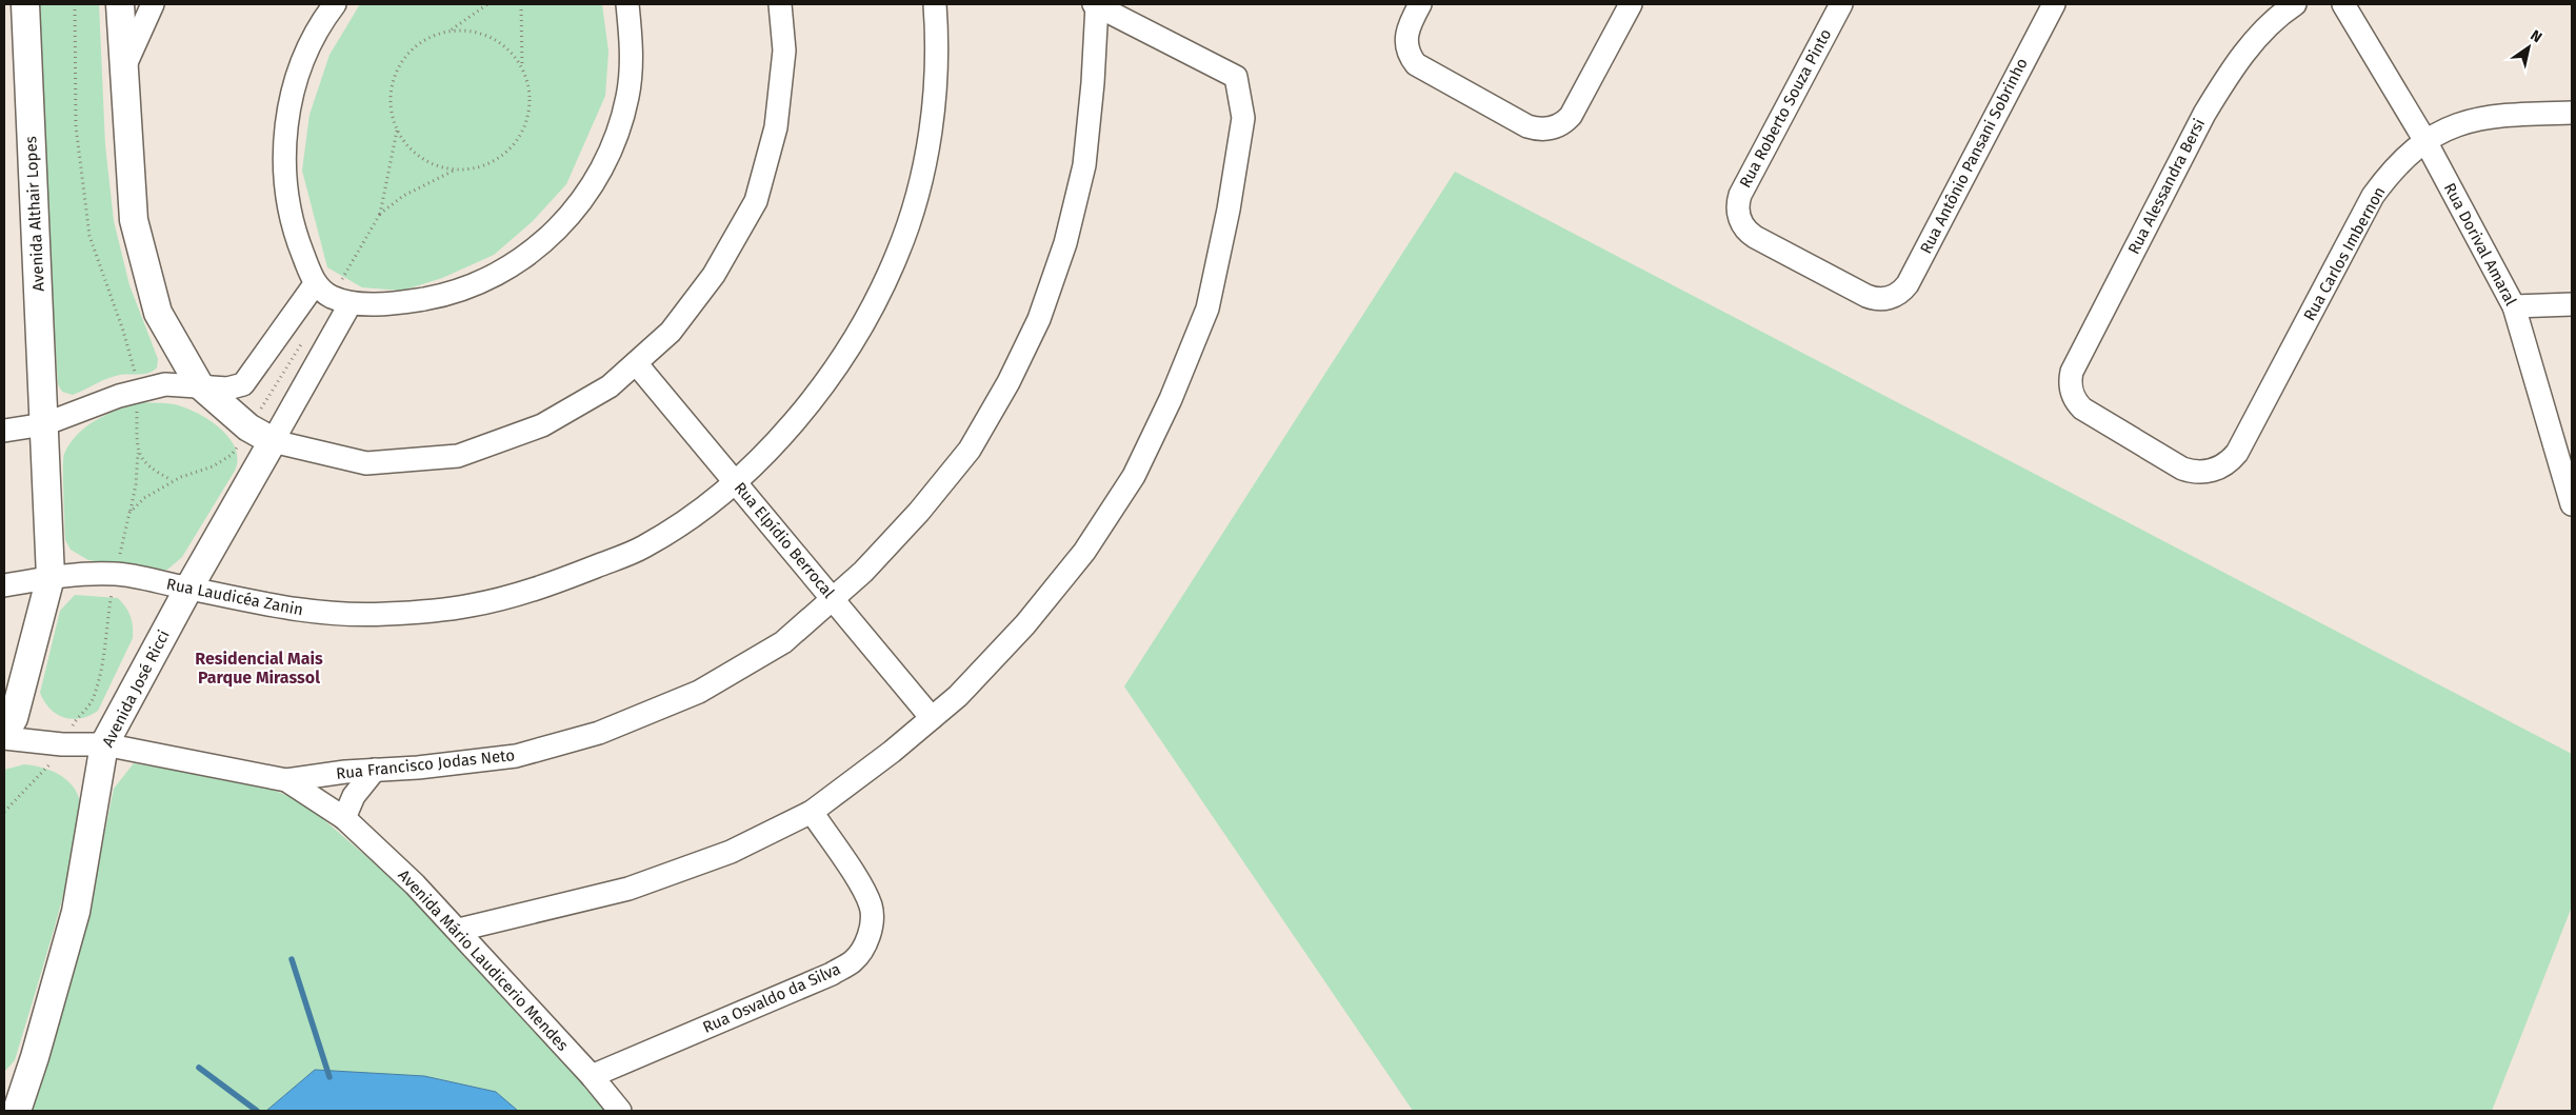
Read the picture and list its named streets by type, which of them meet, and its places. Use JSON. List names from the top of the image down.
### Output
{
  "streets": {
    "street": [
      "Rua Roberto Souza Pinto",
      "Rua Antônio Pansani Sobrinho",
      "Rua Alessandra Bersi",
      "Avenida Althair Lopes",
      "Rua Dorival Amaral",
      "Rua Carlos Imbernon",
      "Rua Elpídio Berrocal",
      "Rua Laudicéa Zanin",
      "Avenida José Ricci",
      "Rua Francisco Jodas Neto",
      "Avenida Mário Laudicerio Mendes",
      "Rua Osvaldo da Silva"
    ]
  },
  "crossings": [
    ["Rua Roberto Souza Pinto", "Rua Antônio Pansani Sobrinho"],
    ["Rua Alessandra Bersi", "Rua Carlos Imbernon"],
    ["Rua Dorival Amaral", "Rua Carlos Imbernon"],
    ["Rua Elpídio Berrocal", "Rua Laudicéa Zanin"],
    ["Rua Elpídio Berrocal", "Rua Francisco Jodas Neto"],
    ["Rua Laudicéa Zanin", "Avenida José Ricci"],
    ["Avenida José Ricci", "Rua Francisco Jodas Neto"],
    ["Rua Francisco Jodas Neto", "Avenida Mário Laudicerio Mendes"],
    ["Avenida Mário Laudicerio Mendes", "Rua Osvaldo da Silva"]
  ],
  "districts": ["Residencial Mais Parque Mirassol"],
  "north": "top right"
}
